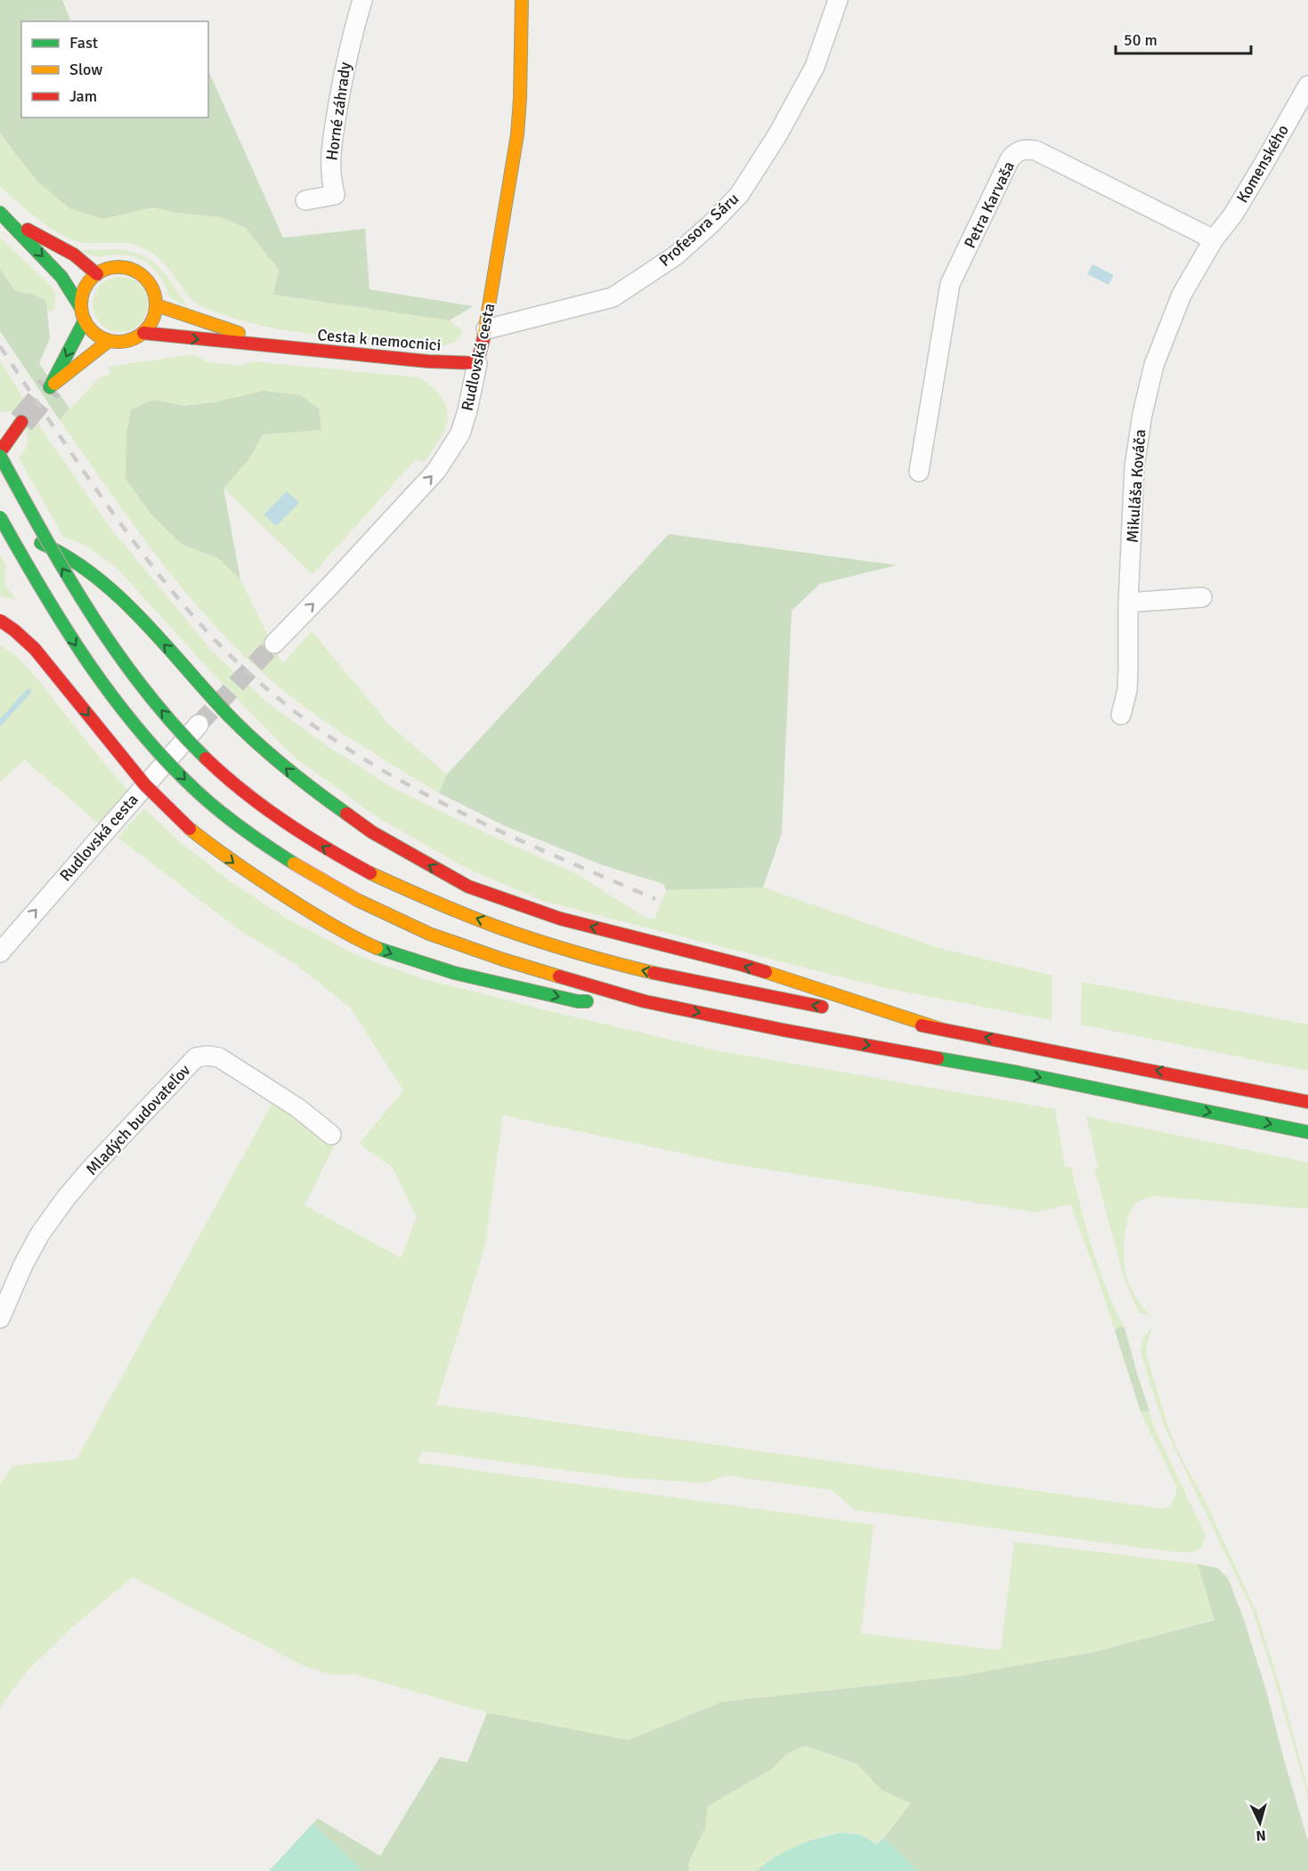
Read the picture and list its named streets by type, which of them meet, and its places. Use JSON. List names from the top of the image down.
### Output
{
  "streets": {
    "main road": ["Cesta k nemocnici", "Rudlovská cesta"],
    "street": [
      "Horné záhrady",
      "Komenského",
      "Petra Karvaša",
      "Profesora Sáru",
      "Mikuláša Kováča",
      "Mladých budovateľov"
    ]
  },
  "crossings": [
    ["Komenského", "Petra Karvaša"],
    ["Komenského", "Mikuláša Kováča"],
    ["Petra Karvaša", "Mikuláša Kováča"],
    ["Profesora Sáru", "Rudlovská cesta"],
    ["Cesta k nemocnici", "Rudlovská cesta"]
  ],
  "one_way": ["Rudlovská cesta"],
  "legend": ["Fast", "Slow", "Jam"],
  "scale_bar": "50 m",
  "north": "bottom"
}
